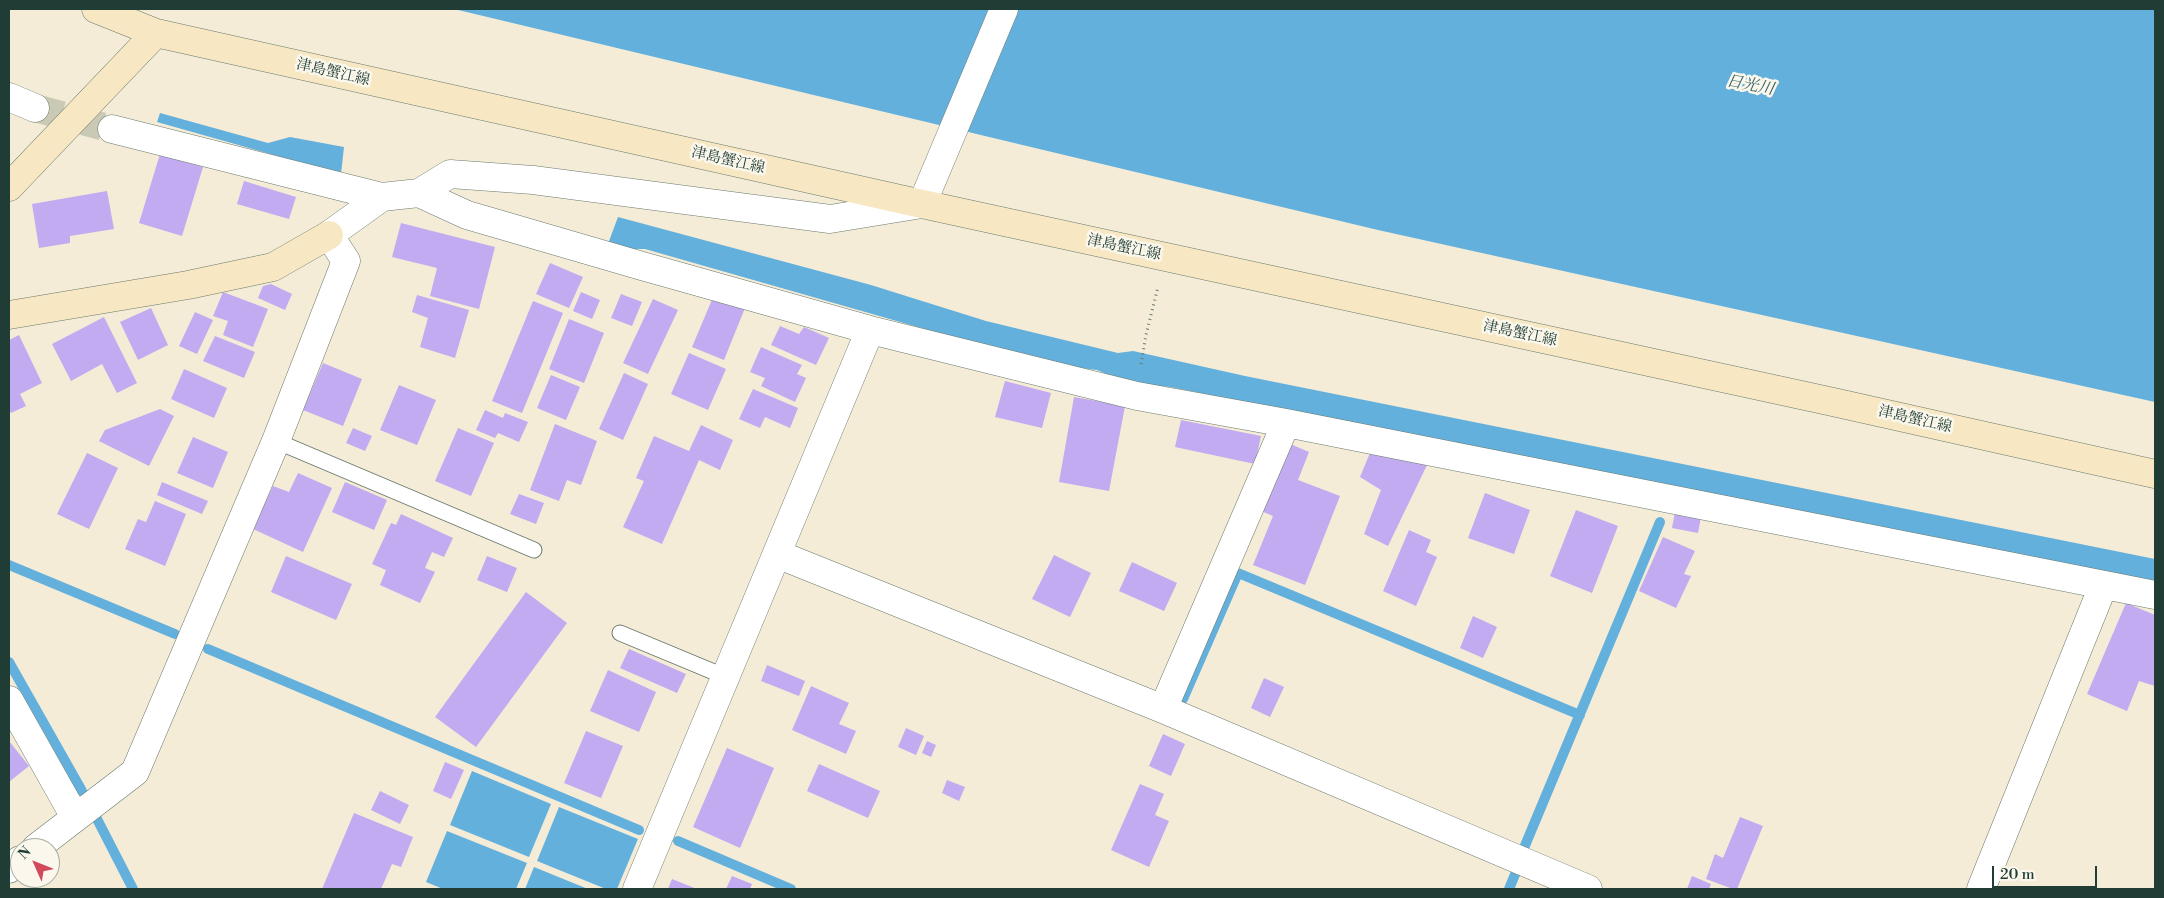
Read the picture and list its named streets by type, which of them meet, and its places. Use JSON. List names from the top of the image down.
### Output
{
  "streets": {
    "main road": ["津島蟹江線"]
  },
  "water": ["日光川"],
  "scale_bar": "20 m",
  "north": "top left"
}
